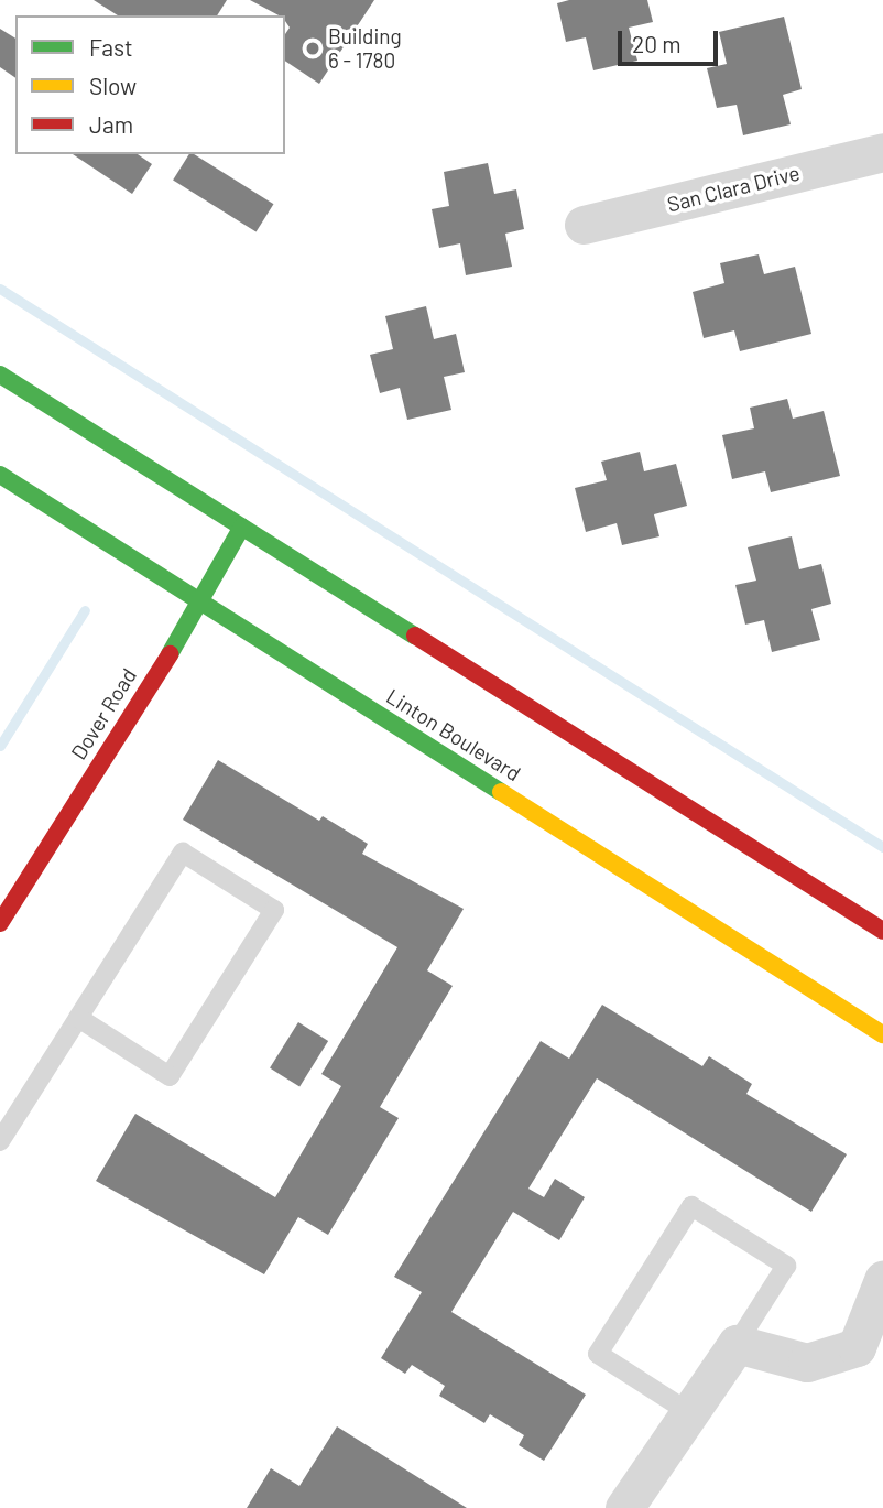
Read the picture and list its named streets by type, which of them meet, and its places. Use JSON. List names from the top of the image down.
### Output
{
  "streets": {
    "main road": ["Dover Road", "Linton Boulevard"],
    "street": ["San Clara Drive"]
  },
  "crossings": [
    ["Dover Road", "Linton Boulevard"]
  ],
  "places": ["Building 6 - 1780"],
  "legend": ["Fast", "Slow", "Jam"],
  "scale_bar": "20 m"
}
